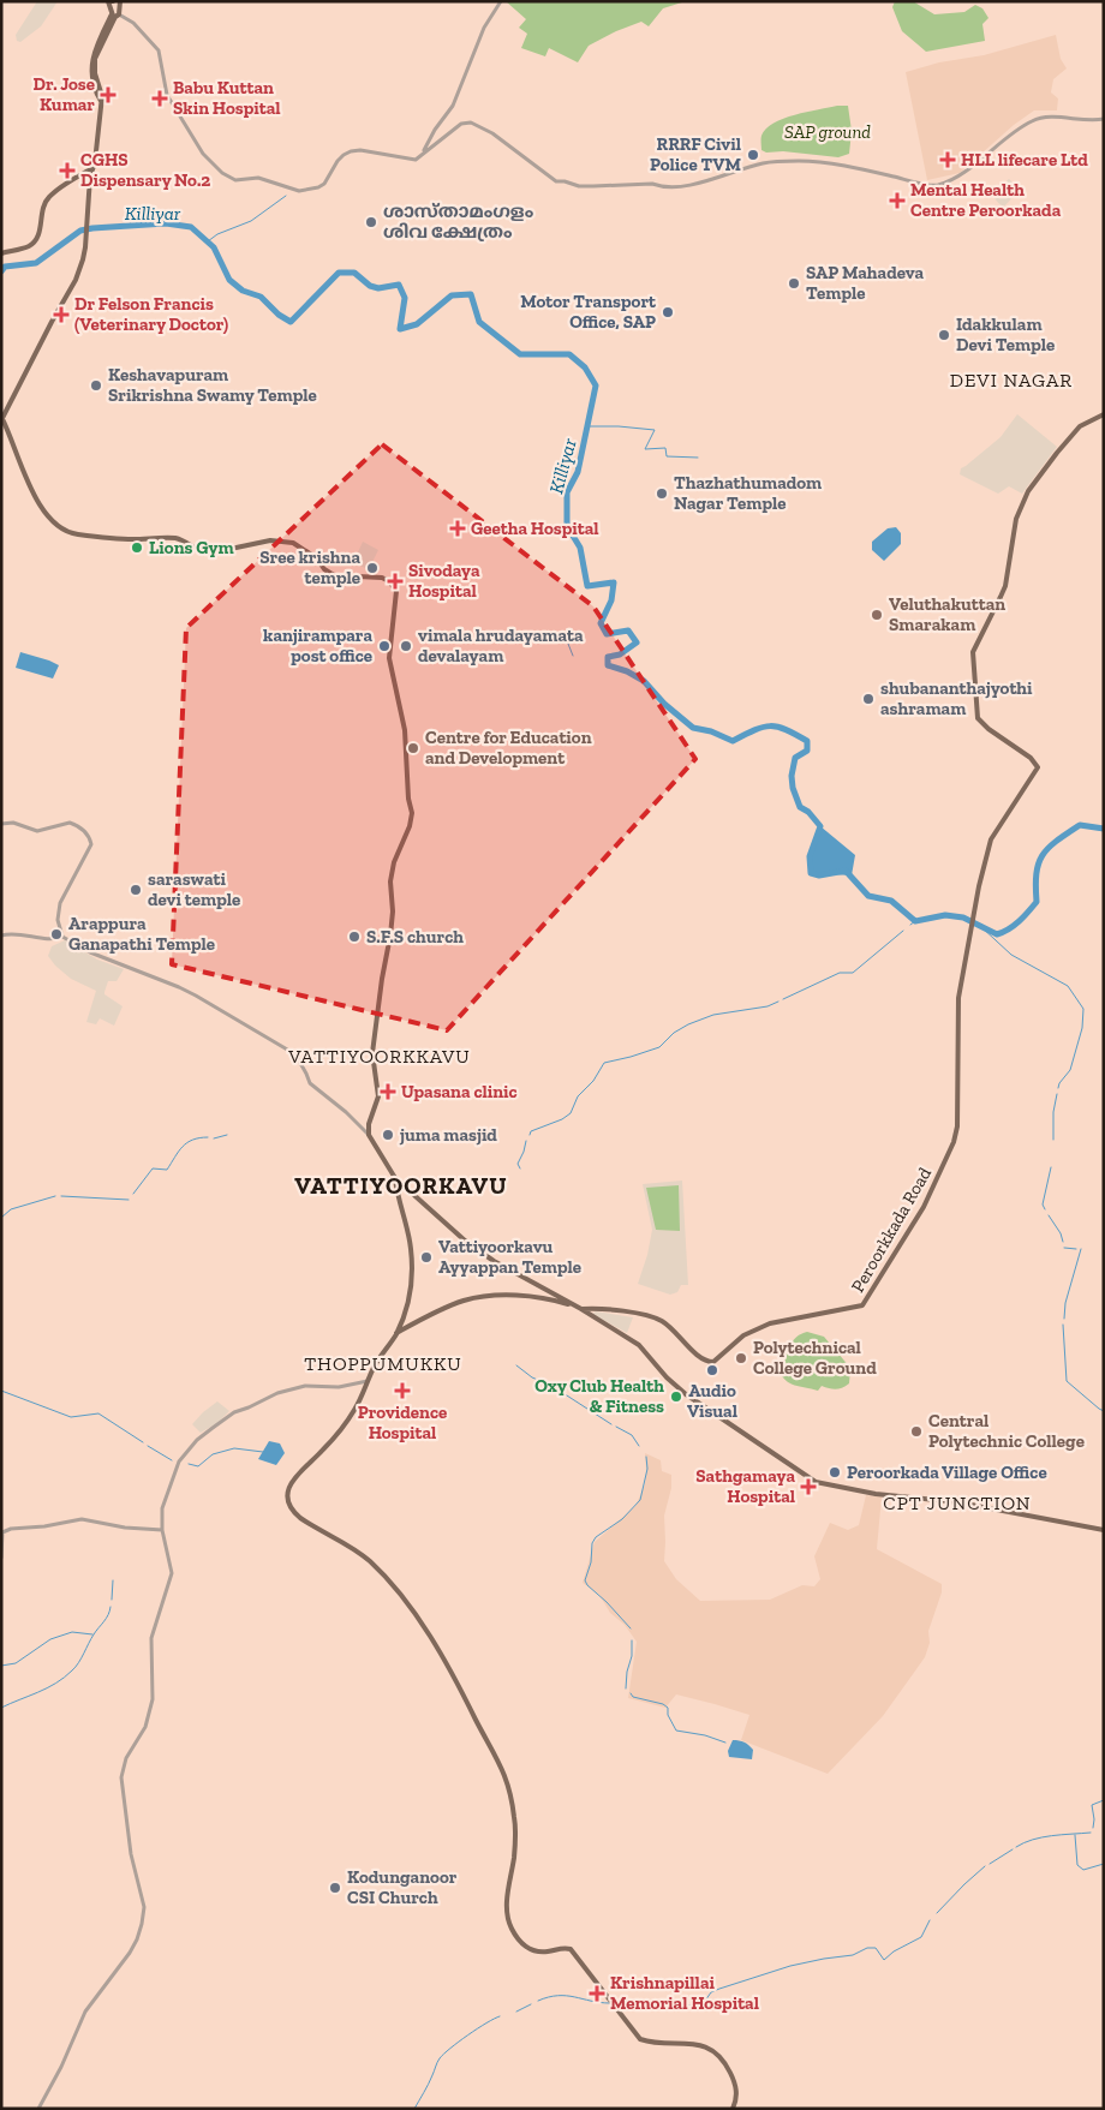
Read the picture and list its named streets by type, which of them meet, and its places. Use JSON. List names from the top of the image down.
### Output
{
  "streets": {
    "main road": ["Peroorkkada Road"]
  },
  "districts": [
    "DEVI NAGAR",
    "VATTIYOORKKAVU",
    "VATTIYOORKAVU",
    "THOPPUMUKKU",
    "CPT JUNCTION"
  ],
  "water": ["Killiyar"],
  "parks": ["SAP ground"],
  "places": {
    "health": [
      "Dr. Jose Kumar",
      "Babu Kuttan Skin Hospital",
      "HLL lifecare Ltd",
      "CGHS Dispensary No.2",
      "Mental Health Centre Peroorkada",
      "Dr Felson Francis (Veterinary Doctor)",
      "Geetha Hospital",
      "Sivodaya Hospital",
      "Upasana clinic",
      "Providence Hospital",
      "Sathgamaya Hospital",
      "Krishnapillai Memorial Hospital"
    ],
    "other": [
      "RRRF Civil Police TVM",
      "ശാസ്താമംഗളം ശിവ ക്ഷേത്രം",
      "SAP Mahadeva Temple",
      "Motor Transport Office, SAP",
      "Idakkulam Devi Temple",
      "Keshavapuram Srikrishna Swamy Temple",
      "Thazhathumadom Nagar Temple",
      "Lions Gym",
      "Sree krishna temple",
      "Veluthakuttan Smarakam",
      "kanjirampara post office",
      "vimala hrudayamata devalayam",
      "shubananthajyothi ashramam",
      "Centre for Education and Development",
      "saraswati devi temple",
      "Arappura Ganapathi Temple",
      "S.F.S church",
      "juma masjid",
      "Vattiyoorkavu Ayyappan Temple",
      "Polytechnical College Ground",
      "Audio Visual",
      "Oxy Club Health & Fitness",
      "Central Polytechnic College",
      "Peroorkada Village Office",
      "Kodunganoor CSI Church"
    ]
  }
}
